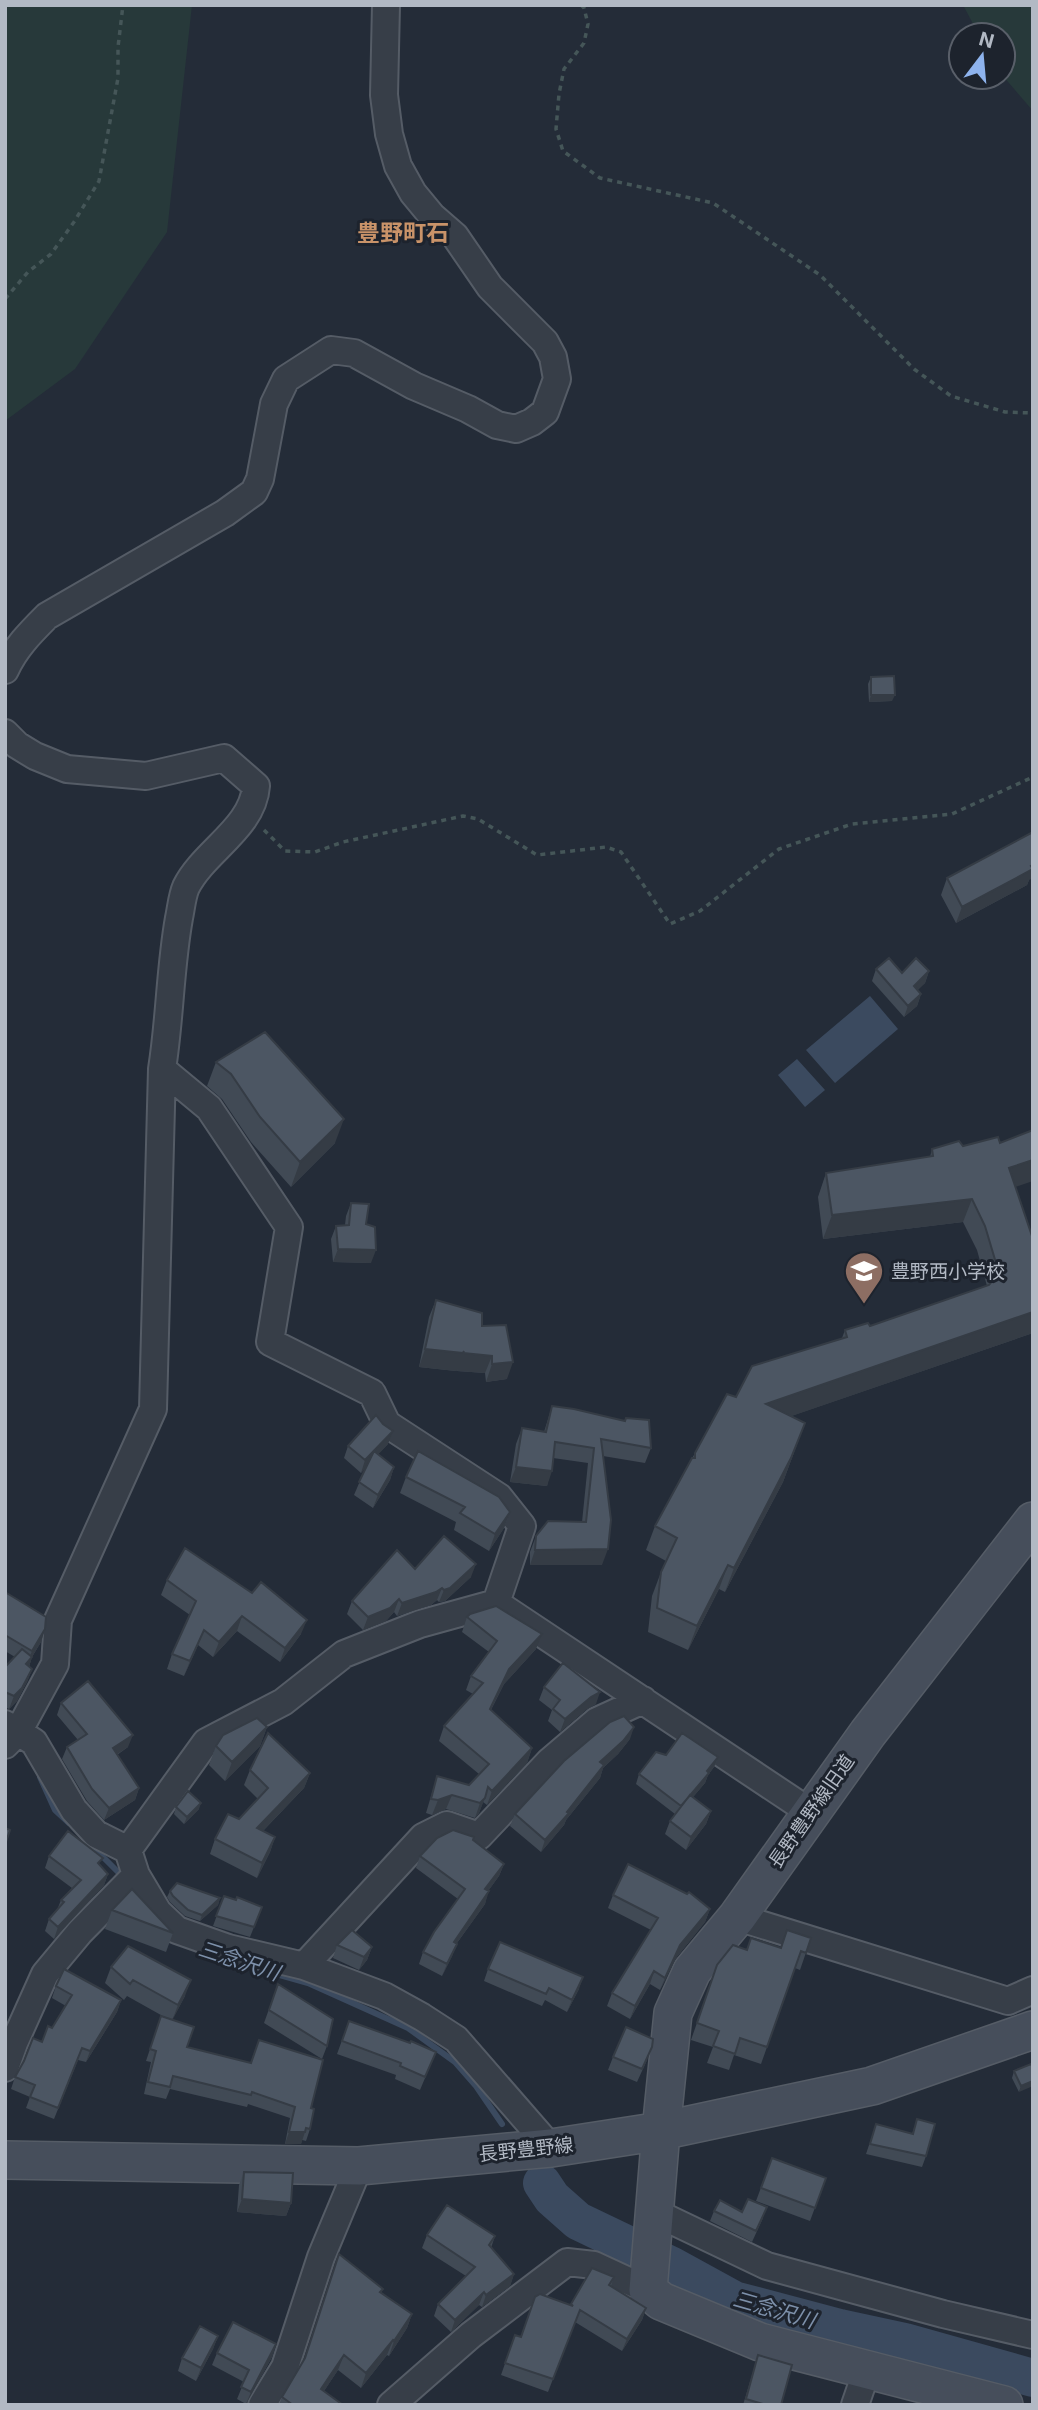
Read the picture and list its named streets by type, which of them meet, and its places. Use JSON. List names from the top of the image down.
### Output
{
  "streets": {
    "street": ["長野豊野線旧道", "長野豊野線"]
  },
  "crossings": [
    ["長野豊野線旧道", "長野豊野線"]
  ],
  "districts": ["豊野町石"],
  "water": ["三念沢川"],
  "places": {
    "school or university": ["豊野西小学校"]
  },
  "north": "top"
}
